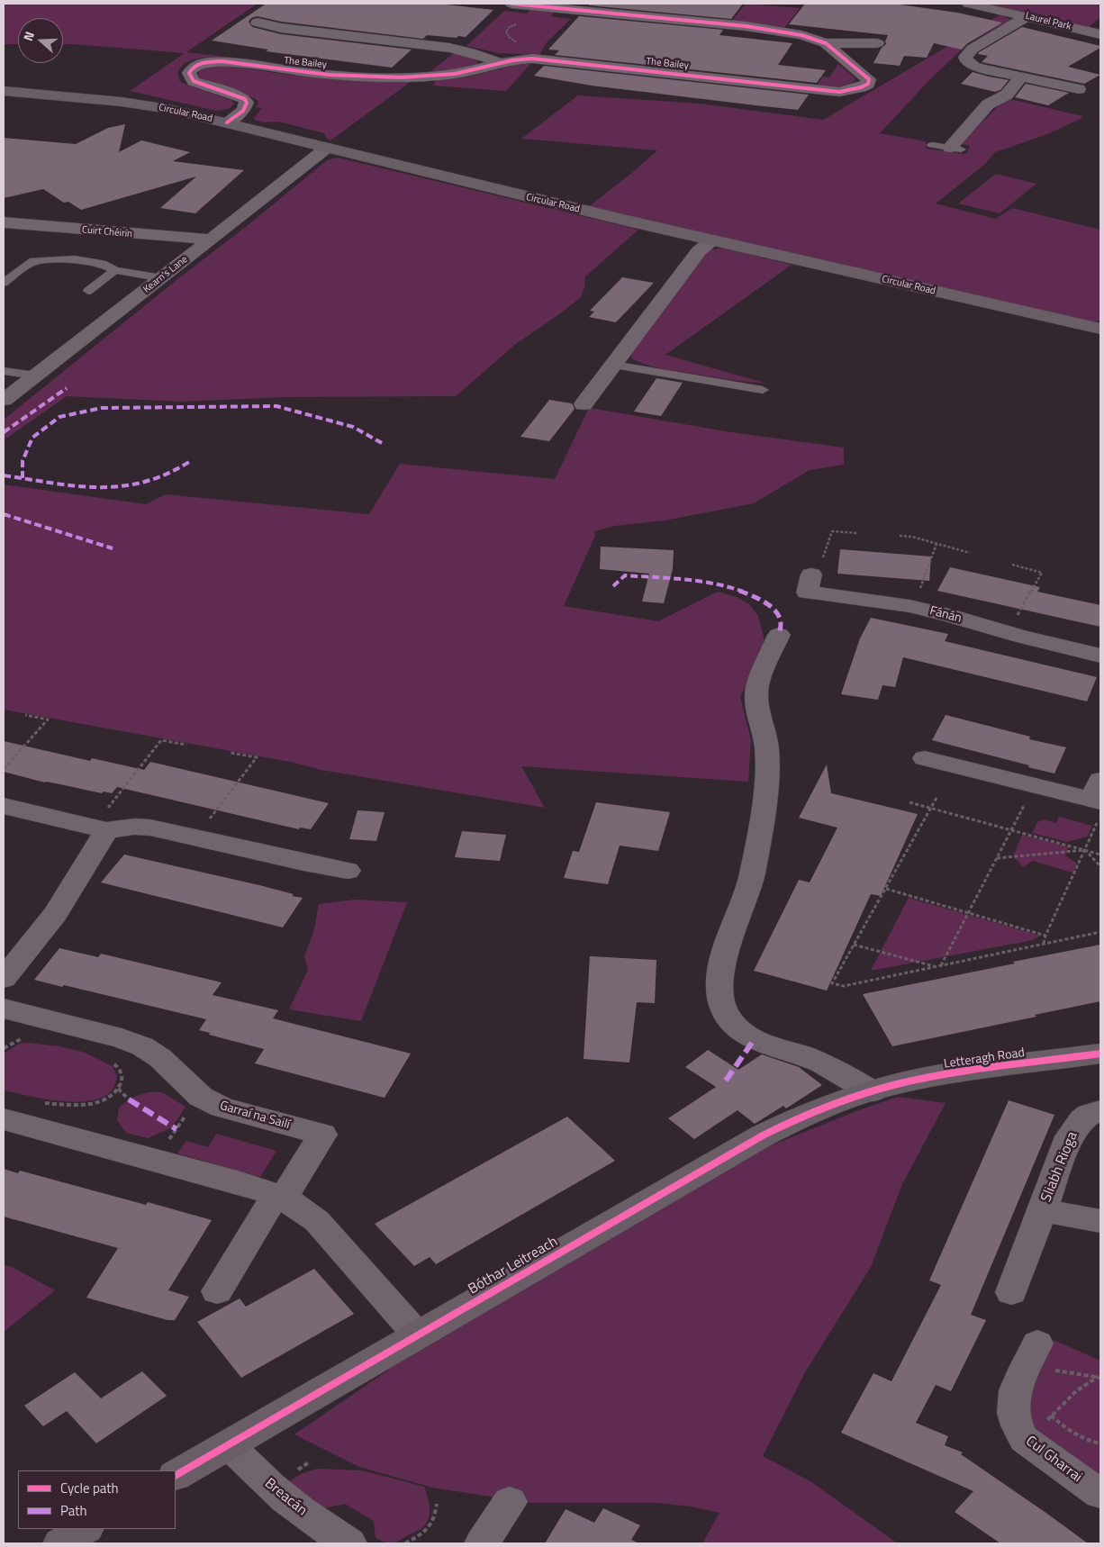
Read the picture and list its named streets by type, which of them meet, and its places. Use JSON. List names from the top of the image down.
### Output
{
  "streets": {
    "street": [
      "Laurel Park",
      "The Bailey",
      "Circular Road",
      "Cuirt Chéirín",
      "Kearn's Lane",
      "Fánán",
      "Letteragh Road",
      "Garraí na Sailí",
      "Sliabh Rioga",
      "Bóthar Leitreach",
      "Cul Gharrai",
      "Breacán"
    ]
  },
  "crossings": [
    ["The Bailey", "Circular Road"],
    ["Circular Road", "Kearn's Lane"],
    ["Cuirt Chéirín", "Kearn's Lane"],
    ["Letteragh Road", "Bóthar Leitreach"],
    ["Bóthar Leitreach", "Breacán"]
  ],
  "legend": ["Cycle path", "Path"],
  "north": "left"
}
